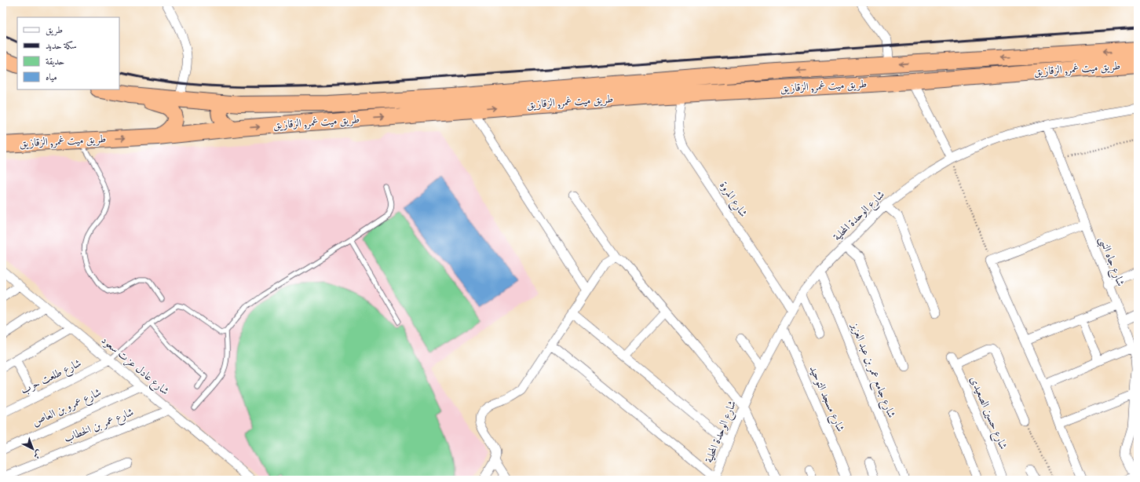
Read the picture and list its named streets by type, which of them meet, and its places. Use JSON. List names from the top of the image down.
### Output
{
  "streets": {
    "highway": ["طريق ميت غمر, الزقازيق"],
    "street": [
      "شارع المروة",
      "شارع الوحدة المحلية",
      "شارع جاه النبى",
      "شارع عادل عزت سعود",
      "شارع جامع عمر بن عبد العزيز",
      "شارع طلعت حرب",
      "شارع مسجد التوحيد",
      "شارع عمرو بن العاص",
      "شارع حسين الصعيدى",
      "شارع عمر بن الخطاب"
    ]
  },
  "crossings": [
    ["طريق ميت غمر, الزقازيق", "شارع المروة"],
    ["شارع المروة", "شارع الوحدة المحلية"],
    ["شارع الوحدة المحلية", "شارع جاه النبى"],
    ["شارع الوحدة المحلية", "شارع جامع عمر بن عبد العزيز"],
    ["شارع الوحدة المحلية", "شارع مسجد التوحيد"],
    ["شارع عادل عزت سعود", "شارع طلعت حرب"],
    ["شارع عادل عزت سعود", "شارع عمرو بن العاص"],
    ["شارع عادل عزت سعود", "شارع عمر بن الخطاب"]
  ],
  "legend": [
    "طريق",
    "سكة حديد",
    "حديقة",
    "مياه"
  ],
  "north": "bottom right"
}
